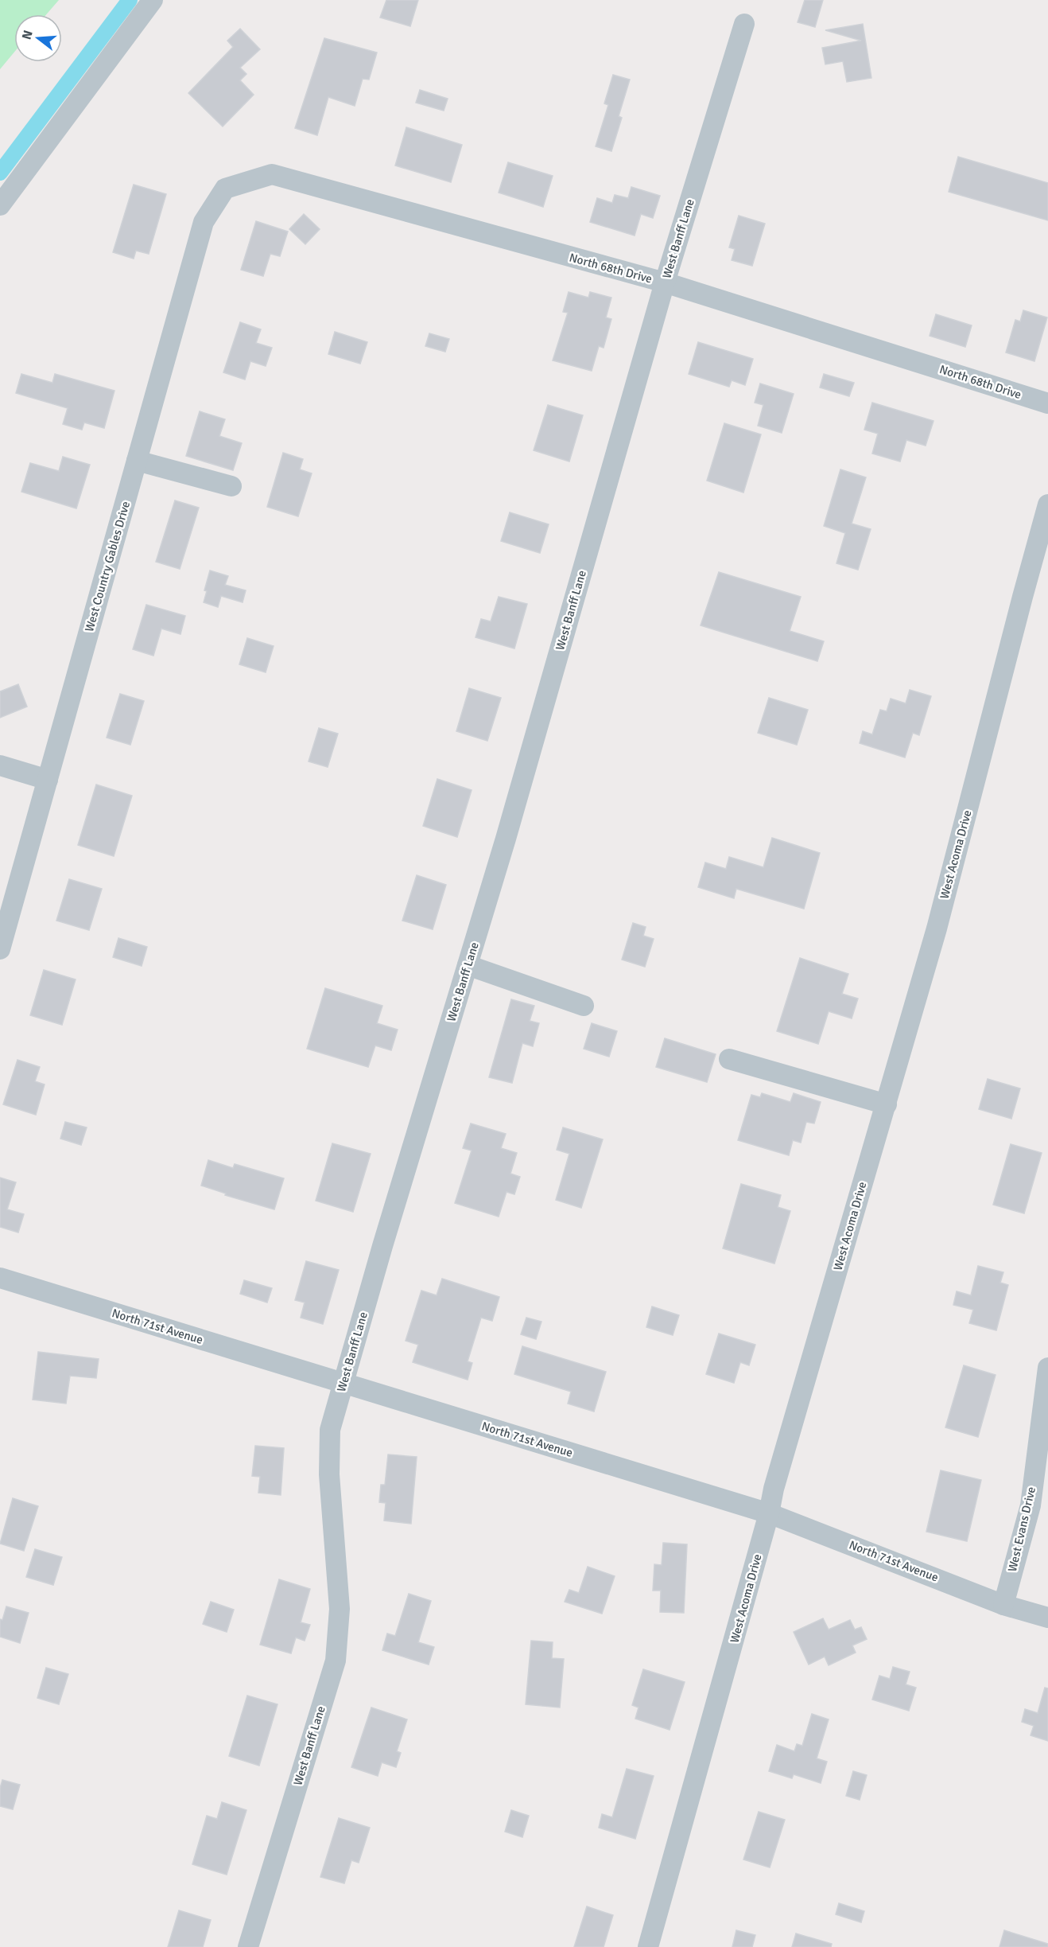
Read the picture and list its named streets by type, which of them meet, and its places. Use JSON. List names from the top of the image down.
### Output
{
  "streets": {
    "street": [
      "West Banff Lane",
      "North 68th Drive",
      "West Country Gables Drive",
      "West Acoma Drive",
      "North 71st Avenue",
      "West Evans Drive"
    ]
  },
  "crossings": [
    ["West Banff Lane", "North 68th Drive"],
    ["West Banff Lane", "North 71st Avenue"],
    ["North 68th Drive", "West Country Gables Drive"],
    ["West Acoma Drive", "North 71st Avenue"],
    ["North 71st Avenue", "West Evans Drive"]
  ],
  "north": "left"
}
